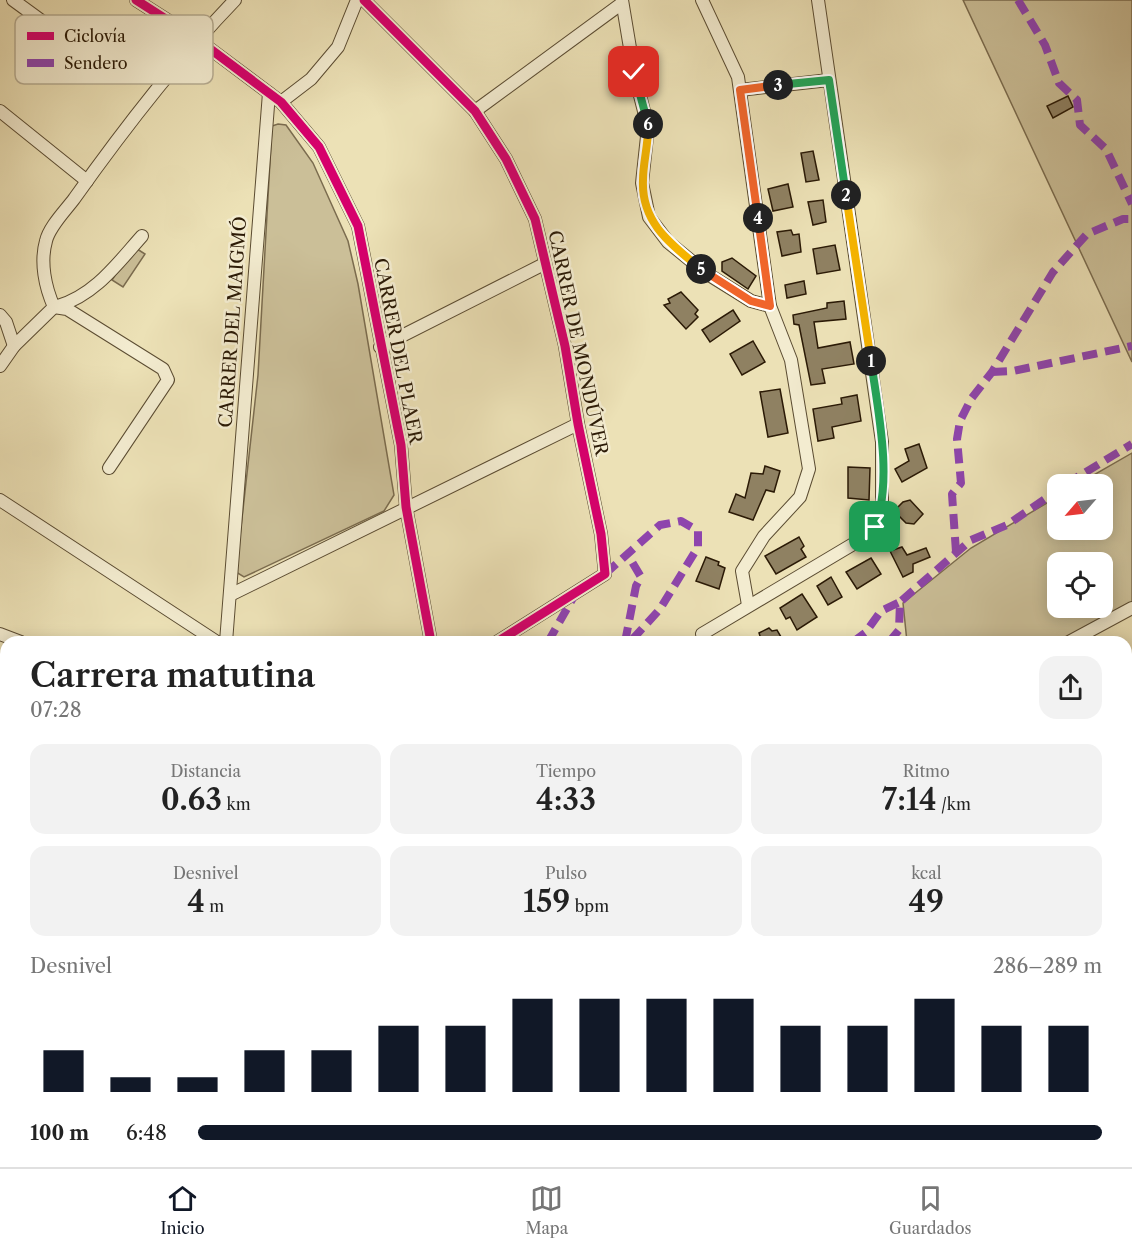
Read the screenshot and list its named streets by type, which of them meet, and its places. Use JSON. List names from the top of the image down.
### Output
{
  "streets": {
    "street": ["CARRER DEL MAIGMÓ", "CARRER DE MONDÚVER", "CARRER DEL PLAER"]
  },
  "crossings": [
    ["CARRER DEL MAIGMÓ", "CARRER DEL PLAER"]
  ],
  "legend": ["Ciclovía", "Sendero"],
  "north": "bottom left",
  "page": {
    "pins": [
      "3",
      "6",
      "2",
      "4",
      "5",
      "1"
    ],
    "heading": ["Carrera matutina", "07:28"],
    "stats": [
      ["Distancia", "0.63 km"],
      ["Tiempo", "4:33"],
      ["Ritmo", "7:14 /km"],
      ["Desnivel", "4 m"],
      ["Pulso", "159 bpm"],
      ["kcal", "49"]
    ],
    "chart": ["Desnivel", "286–289 m"],
    "list": [
      {
        "name": "100 m",
        "note": "6:48"
      }
    ],
    "tabs": ["Inicio", "Mapa", "Guardados"]
  }
}
